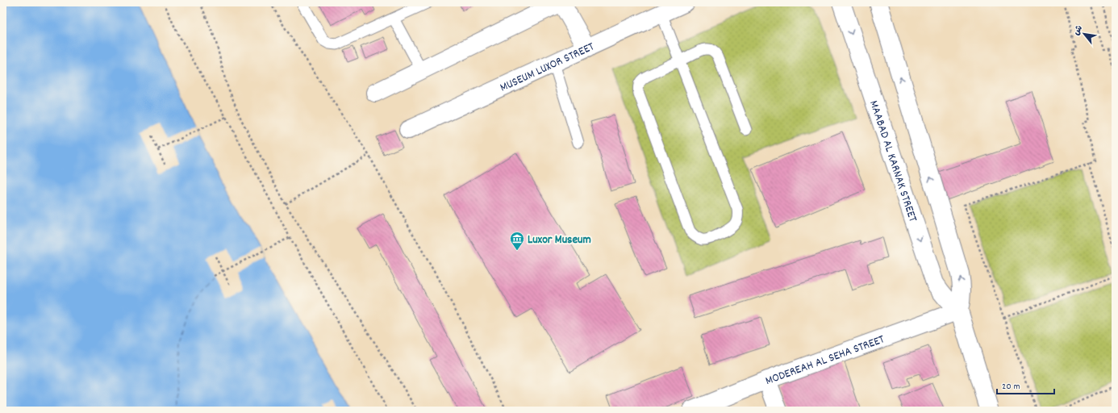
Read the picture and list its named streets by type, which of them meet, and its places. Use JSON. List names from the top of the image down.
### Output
{
  "streets": {
    "street": ["MUSEUM LUXOR STREET", "MAABAD AL KARNAK STREET", "MODEREAH AL SEHA STREET"]
  },
  "crossings": [
    ["MAABAD AL KARNAK STREET", "MODEREAH AL SEHA STREET"]
  ],
  "places": {
    "museum": ["Luxor Museum"]
  },
  "scale_bar": "20 m",
  "north": "top left"
}
